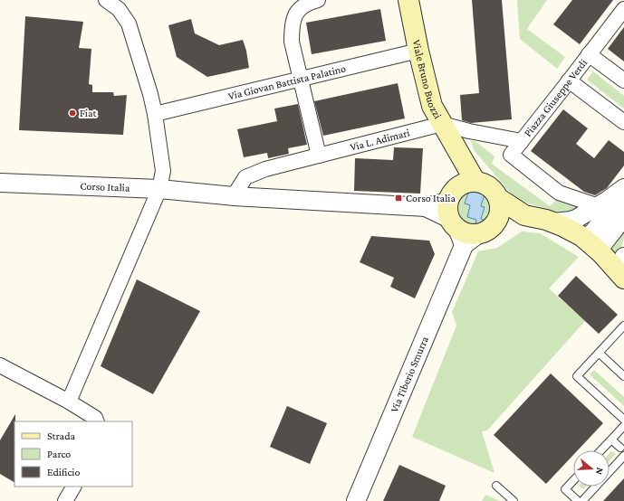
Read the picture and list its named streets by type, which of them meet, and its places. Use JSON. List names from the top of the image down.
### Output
{
  "streets": {
    "main road": ["Viale Bruno Buozzi"],
    "street": [
      "Via Giovan Battista Palatino",
      "Piazza Giuseppe Verdi",
      "Via L. Adimari",
      "Corso Italia",
      "Via Tiberio Smurra"
    ]
  },
  "crossings": [
    ["Viale Bruno Buozzi", "Via Giovan Battista Palatino"],
    ["Viale Bruno Buozzi", "Piazza Giuseppe Verdi"],
    ["Viale Bruno Buozzi", "Via L. Adimari"],
    ["Viale Bruno Buozzi", "Corso Italia"],
    ["Piazza Giuseppe Verdi", "Via L. Adimari"],
    ["Via L. Adimari", "Corso Italia"]
  ],
  "places": {
    "other": ["Fiat"],
    "transit": ["Corso Italia"]
  },
  "legend": ["Strada", "Parco", "Edificio"],
  "north": "right"
}
